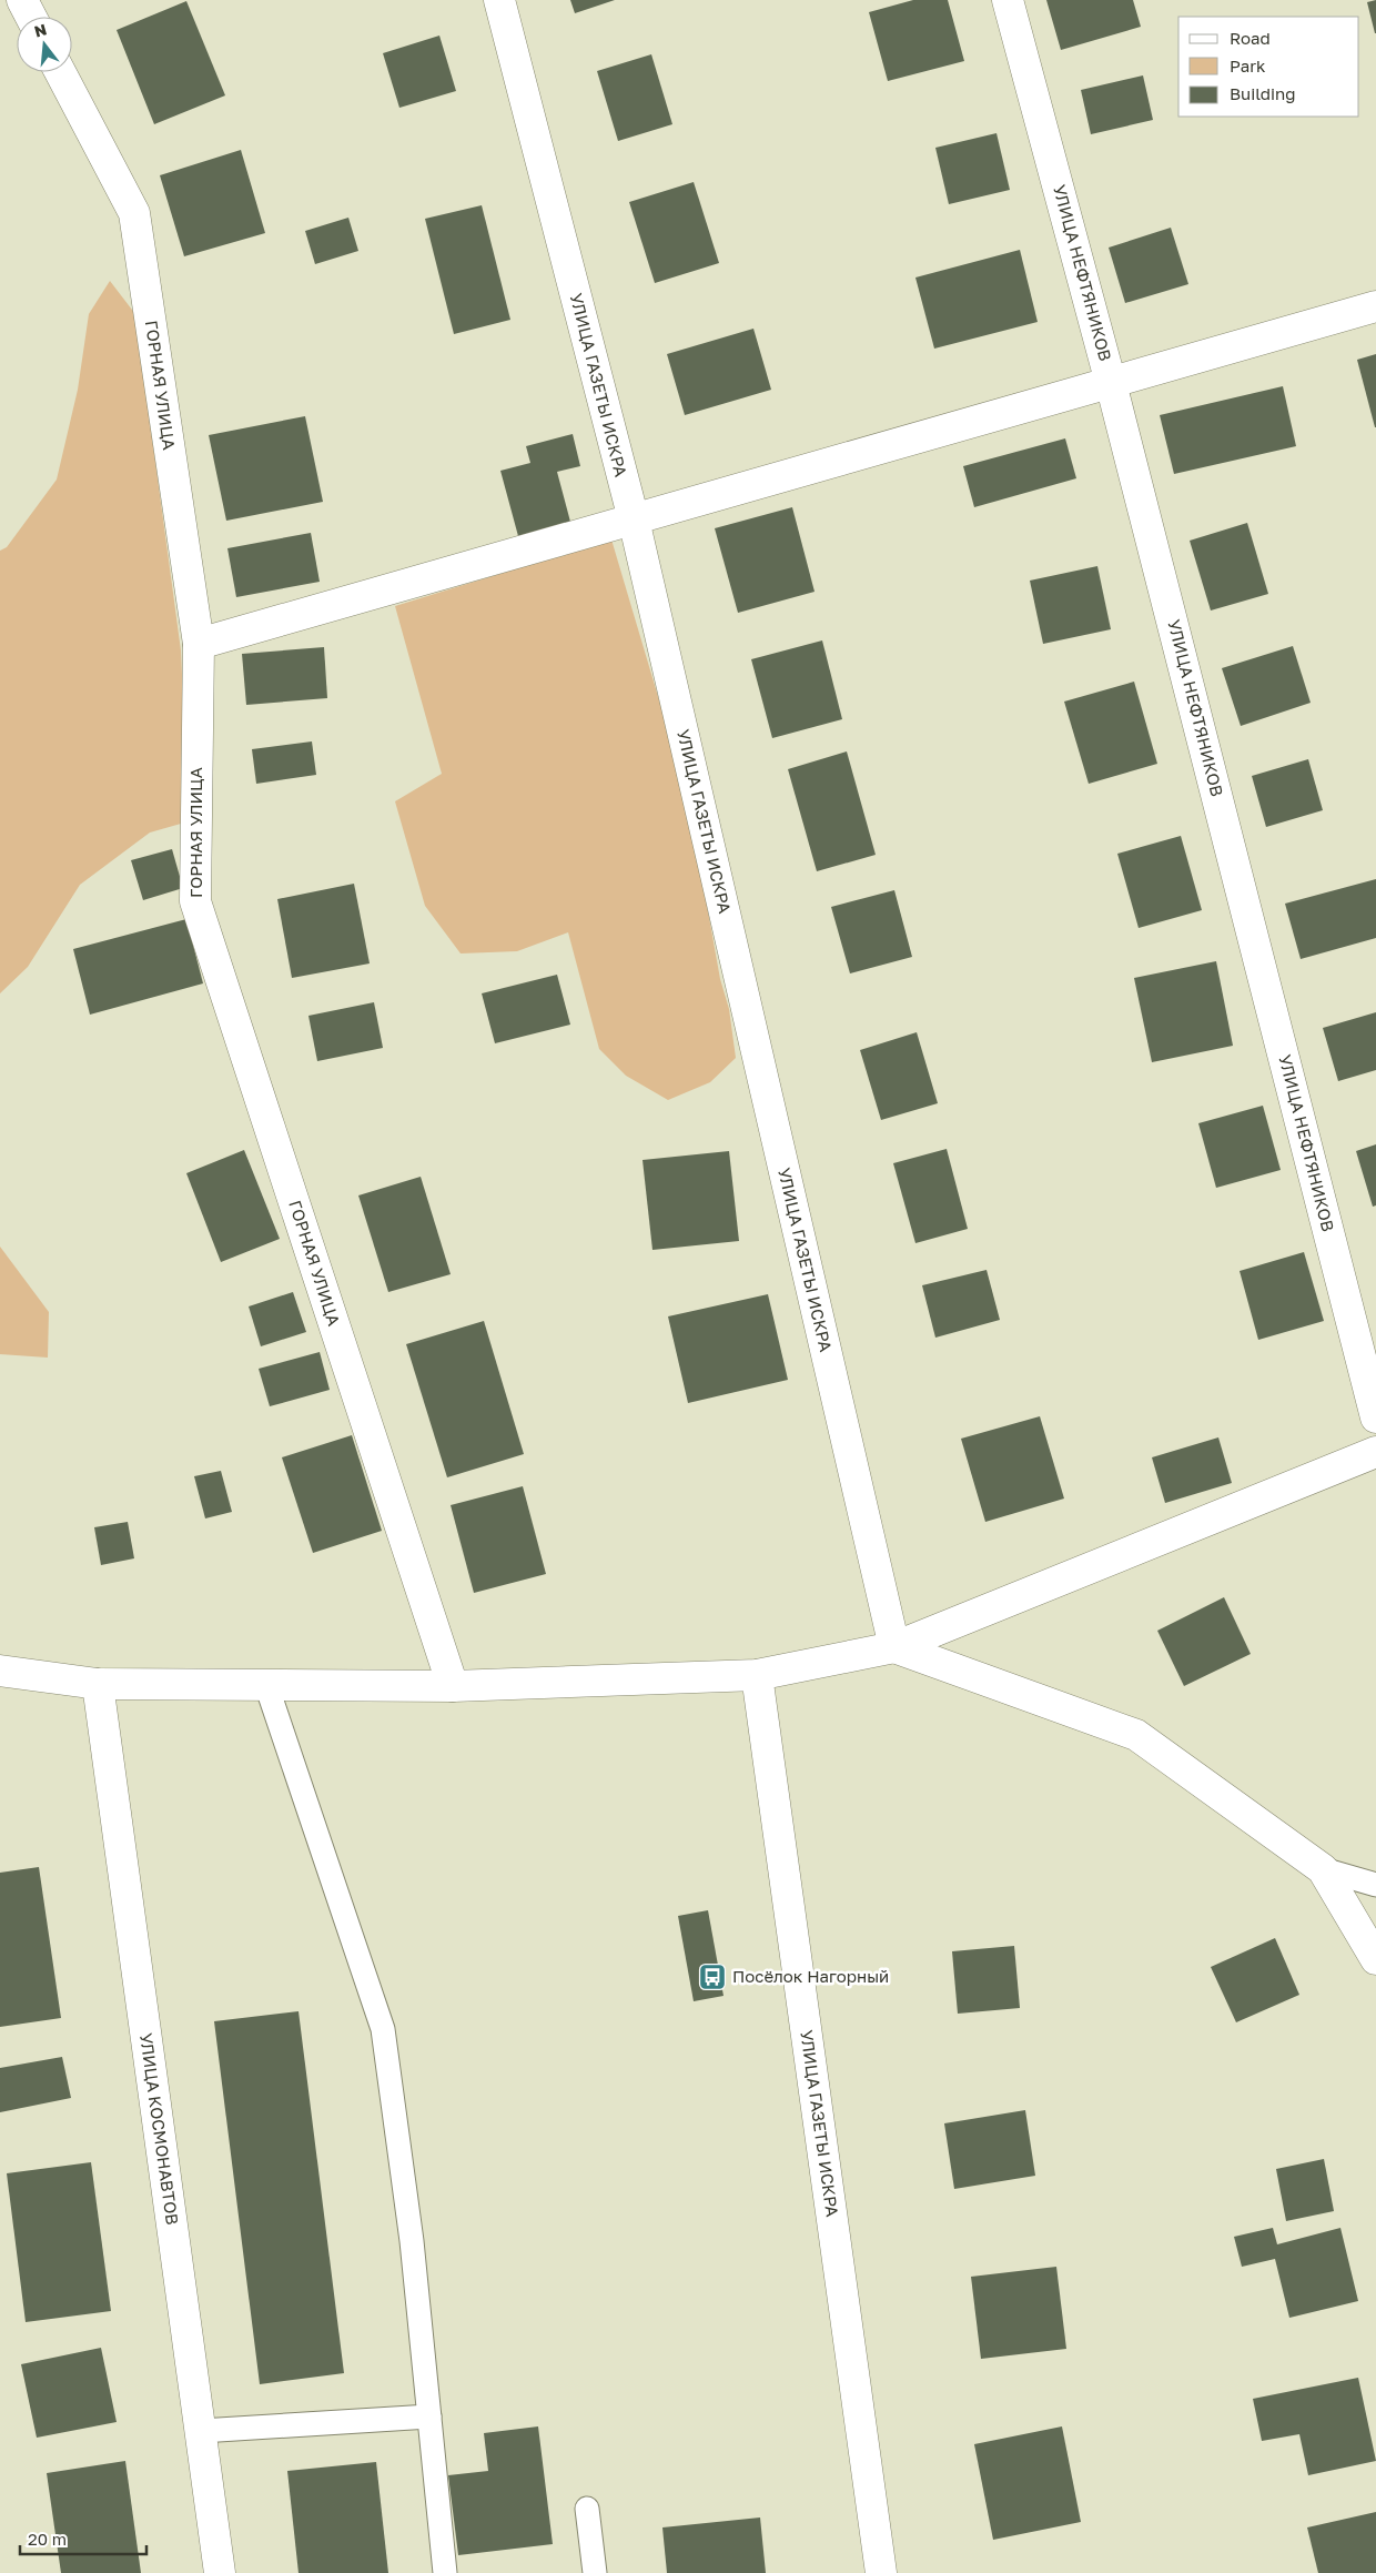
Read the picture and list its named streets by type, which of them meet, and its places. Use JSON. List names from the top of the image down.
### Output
{
  "streets": {
    "street": [
      "УЛИЦА НЕФТЯНИКОВ",
      "ГОРНАЯ УЛИЦА",
      "УЛИЦА ГАЗЕТЫ ИСКРА",
      "УЛИЦА КОСМОНАВТОВ"
    ]
  },
  "places": {
    "bus stop": ["Посёлок Нагорный"]
  },
  "legend": ["Road", "Park", "Building"],
  "scale_bar": "20 m",
  "north": "top"
}
